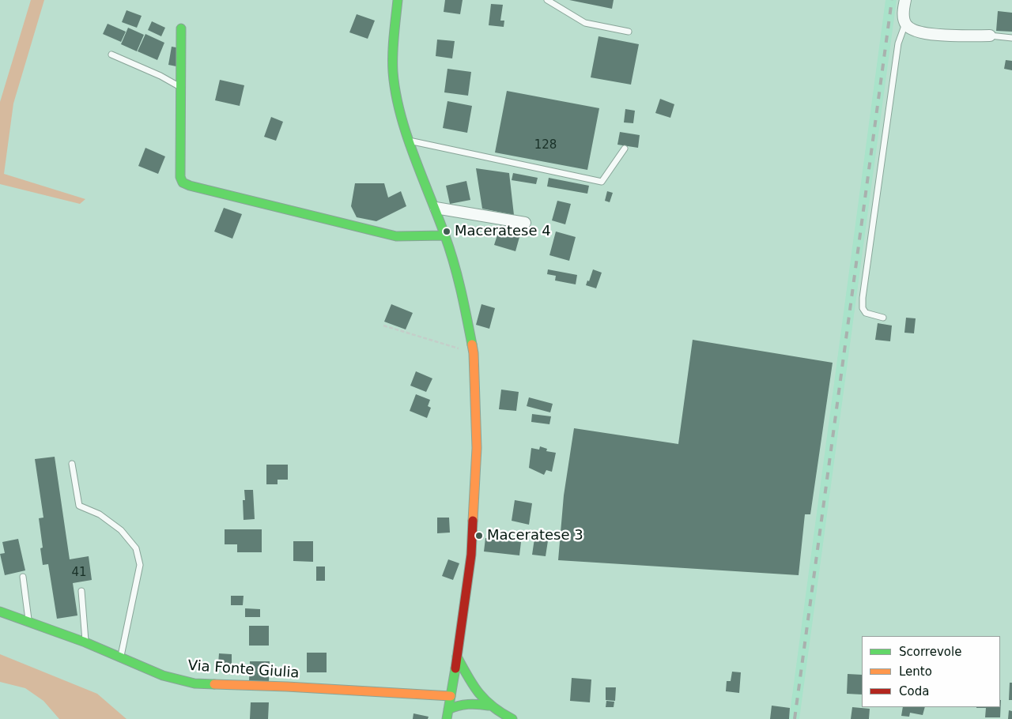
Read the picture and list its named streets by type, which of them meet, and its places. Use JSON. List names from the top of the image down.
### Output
{
  "streets": {
    "street": ["Via Fonte Giulia"]
  },
  "places": ["Maceratese 4", "Maceratese 3"],
  "house_numbers": ["128", "41"],
  "legend": ["Scorrevole", "Lento", "Coda"]
}
